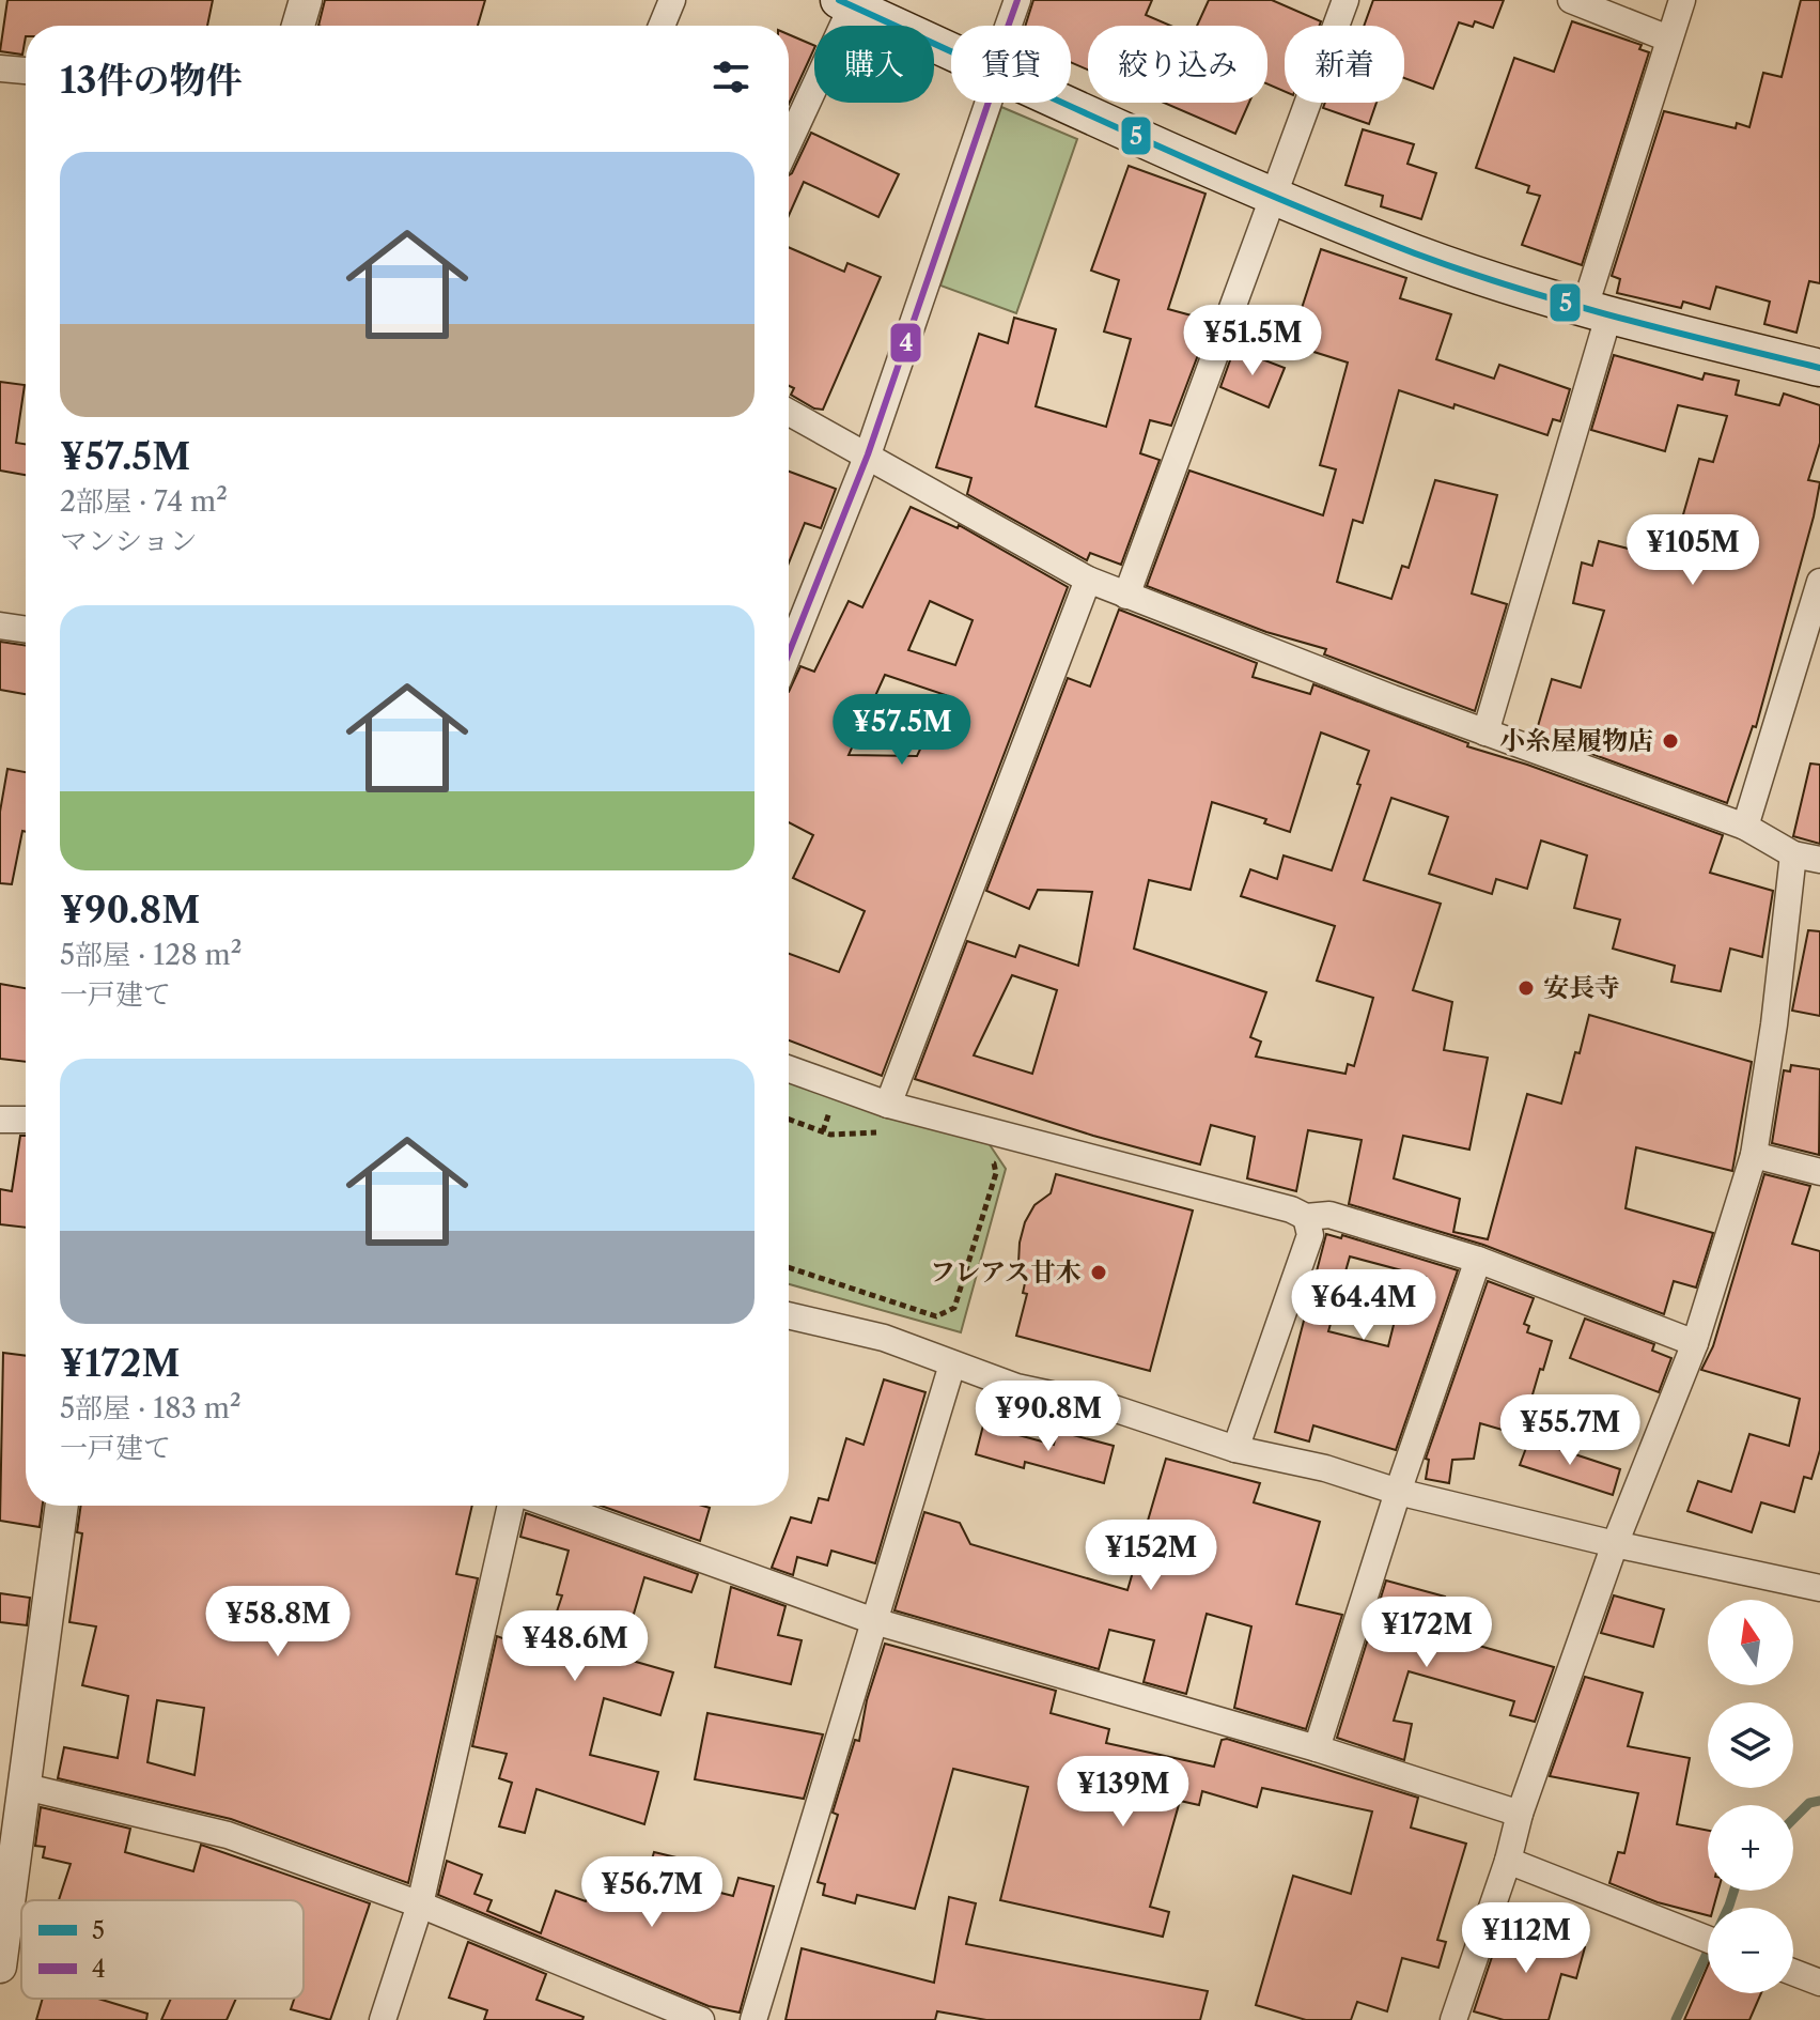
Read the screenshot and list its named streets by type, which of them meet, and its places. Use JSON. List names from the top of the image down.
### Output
{
  "places": ["小糸屋履物店", "安長寺", "フレアス甘木"],
  "lines": ["transit line 5", "transit line 4"],
  "legend": ["5", "4"],
  "north": "top",
  "page": {
    "chip": [
      "購入",
      "賃貸",
      "絞り込み",
      "新着"
    ],
    "heading": "13件の物件",
    "list": [
      {
        "name": "¥57.5M",
        "note": "2部屋 · 74 m² · マンション"
      },
      {
        "name": "¥90.8M",
        "note": "5部屋 · 128 m² · 一戸建て"
      },
      {
        "name": "¥172M",
        "note": "5部屋 · 183 m² · 一戸建て"
      }
    ],
    "price": [
      "¥51.5M",
      "¥105M",
      "¥57.5M",
      "¥64.4M",
      "¥90.8M",
      "¥55.7M",
      "¥152M",
      "¥58.8M",
      "¥172M",
      "¥48.6M",
      "¥139M",
      "¥56.7M",
      "¥112M"
    ],
    "map_buttons": ["+", "−"]
  }
}
